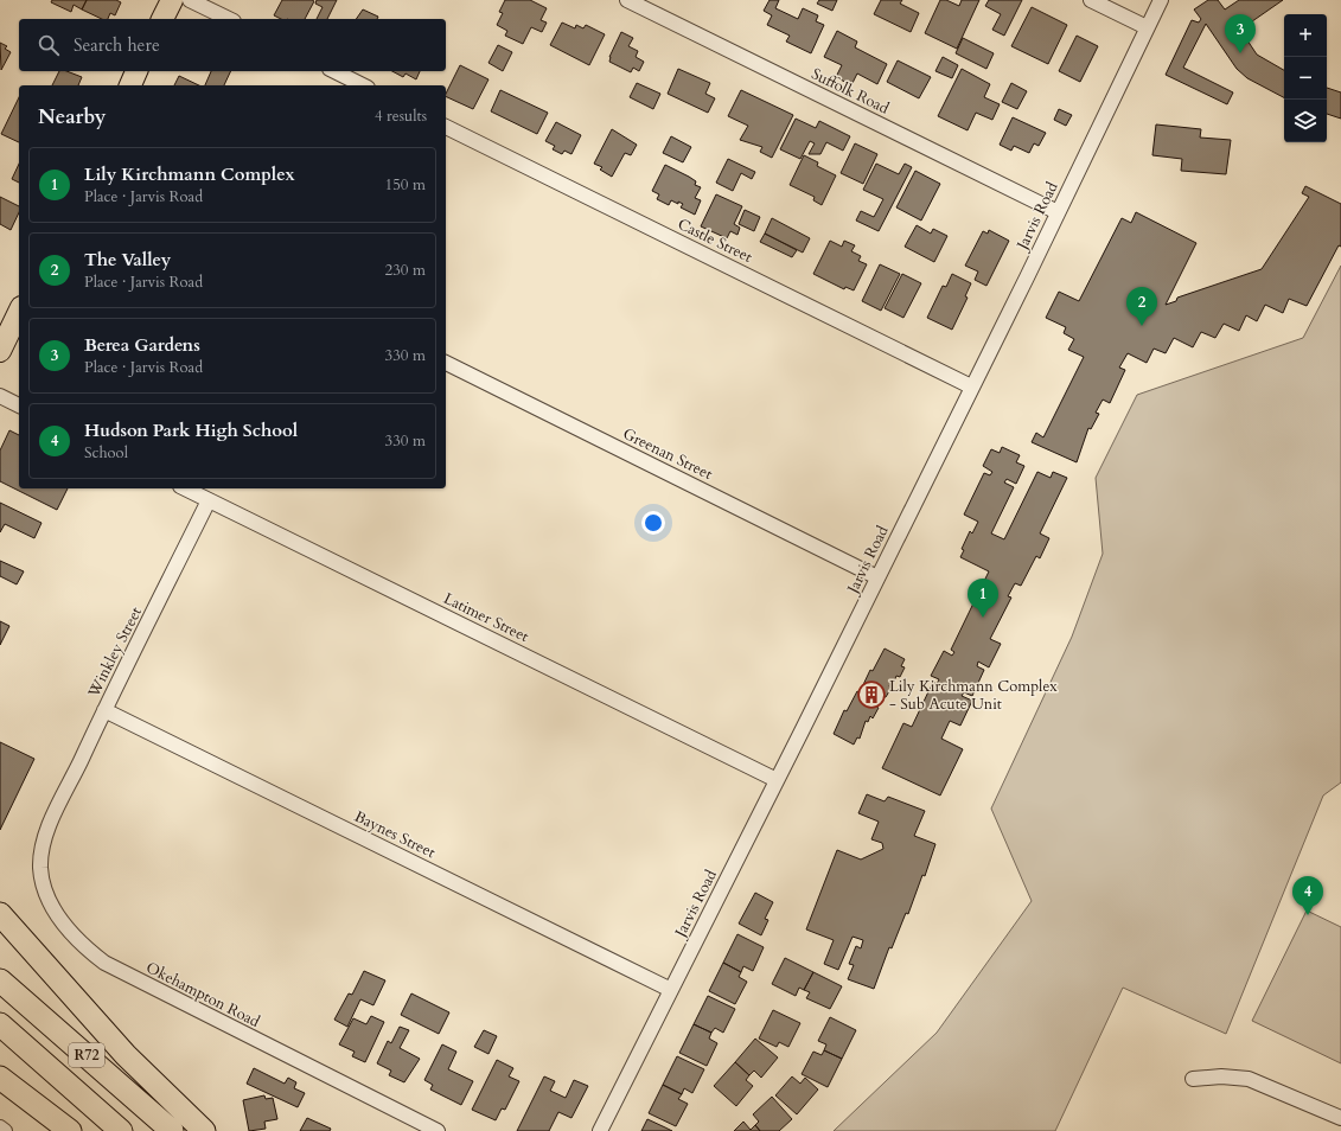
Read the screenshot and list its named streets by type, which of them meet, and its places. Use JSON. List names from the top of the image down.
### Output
{
  "streets": {
    "highway": ["R72"],
    "street": [
      "Suffolk Road",
      "Jarvis Road",
      "Castle Street",
      "Greenan Street",
      "Latimer Street",
      "Winkley Street",
      "Baynes Street",
      "Okehampton Road"
    ]
  },
  "crossings": [
    ["Suffolk Road", "Jarvis Road"],
    ["Jarvis Road", "Castle Street"],
    ["Jarvis Road", "Greenan Street"],
    ["Jarvis Road", "Latimer Street"],
    ["Jarvis Road", "Baynes Street"],
    ["Latimer Street", "Winkley Street"],
    ["Winkley Street", "Baynes Street"],
    ["Winkley Street", "Okehampton Road"]
  ],
  "places": {
    "building": ["Lily Kirchmann Complex - Sub Acute Unit"]
  },
  "page": {
    "map_buttons": ["+", "−"],
    "pins": [
      "3",
      "2",
      "1",
      "4"
    ],
    "search": "Search here",
    "heading": ["Nearby", "4 results"],
    "list": [
      {
        "mark": "1",
        "name": "Lily Kirchmann Complex",
        "note": "Place · Jarvis Road",
        "value": "150 m"
      },
      {
        "mark": "2",
        "name": "The Valley",
        "note": "Place · Jarvis Road",
        "value": "230 m"
      },
      {
        "mark": "3",
        "name": "Berea Gardens",
        "note": "Place · Jarvis Road",
        "value": "330 m"
      },
      {
        "mark": "4",
        "name": "Hudson Park High School",
        "note": "School",
        "value": "330 m"
      }
    ]
  }
}
